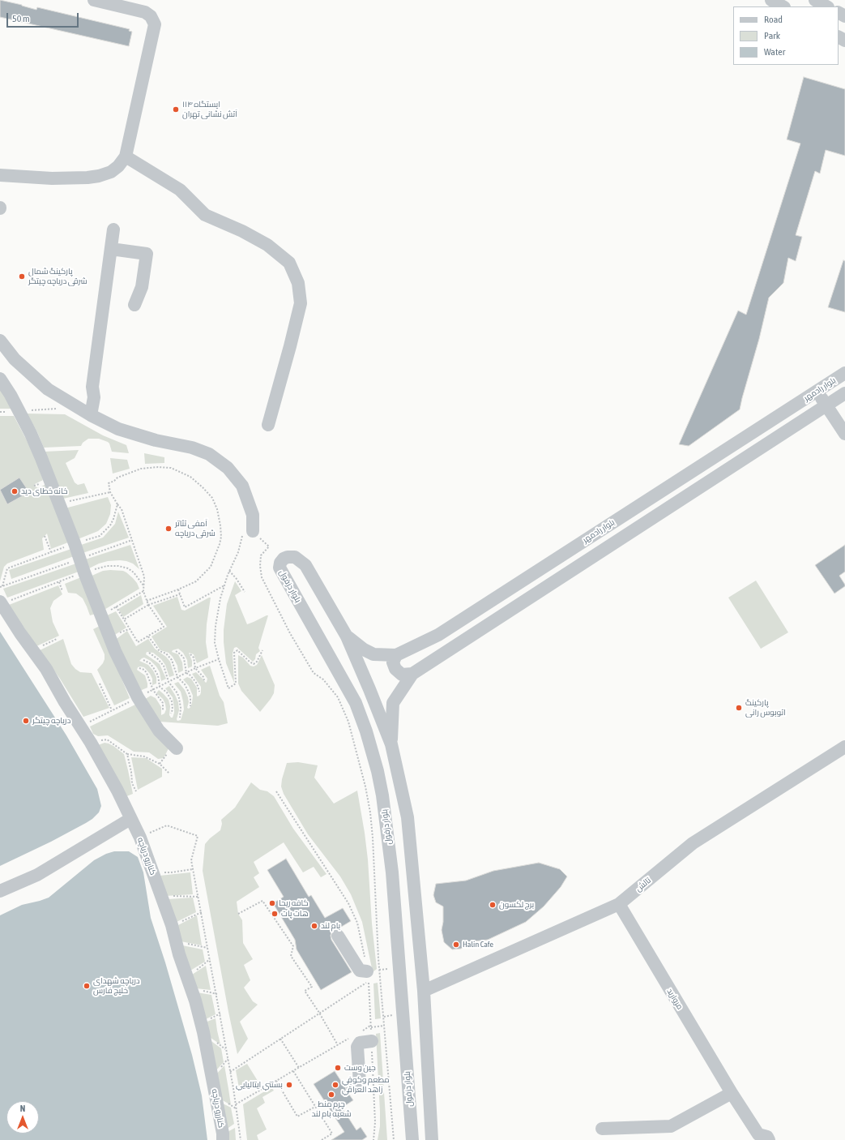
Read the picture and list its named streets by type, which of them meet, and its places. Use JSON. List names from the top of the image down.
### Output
{
  "streets": {
    "street": [
      "بلوار رادمهر",
      "بلوار دزفول",
      "کناررو دریاچه",
      "تالش",
      "مروارید"
    ]
  },
  "crossings": [
    ["بلوار رادمهر", "بلوار دزفول"],
    ["بلوار دزفول", "تالش"],
    ["تالش", "مروارید"]
  ],
  "places": [
    "ایستگاه ۱۱۴ آتش نشانی تهران",
    "پارکینگ شمال شرقی دریاچه چیتگر",
    "خانه خطای دید",
    "آمفی تئاتر شرقی دریاچه",
    "پارکینگ اتوبوس رانی",
    "دریاچه چیتگر",
    "کافه ریحا",
    "برج لکسون",
    "هات پات",
    "بام لند",
    "Halin Cafe",
    "دریاچه شهدای خلیج فارس",
    "جین وست",
    "بستني ايتاليايي",
    "مطعم وكوفي زاهد العراقي",
    "چرم منط شعبه بام لند"
  ],
  "legend": ["Road", "Park", "Water"],
  "scale_bar": "50 m",
  "north": "top"
}
